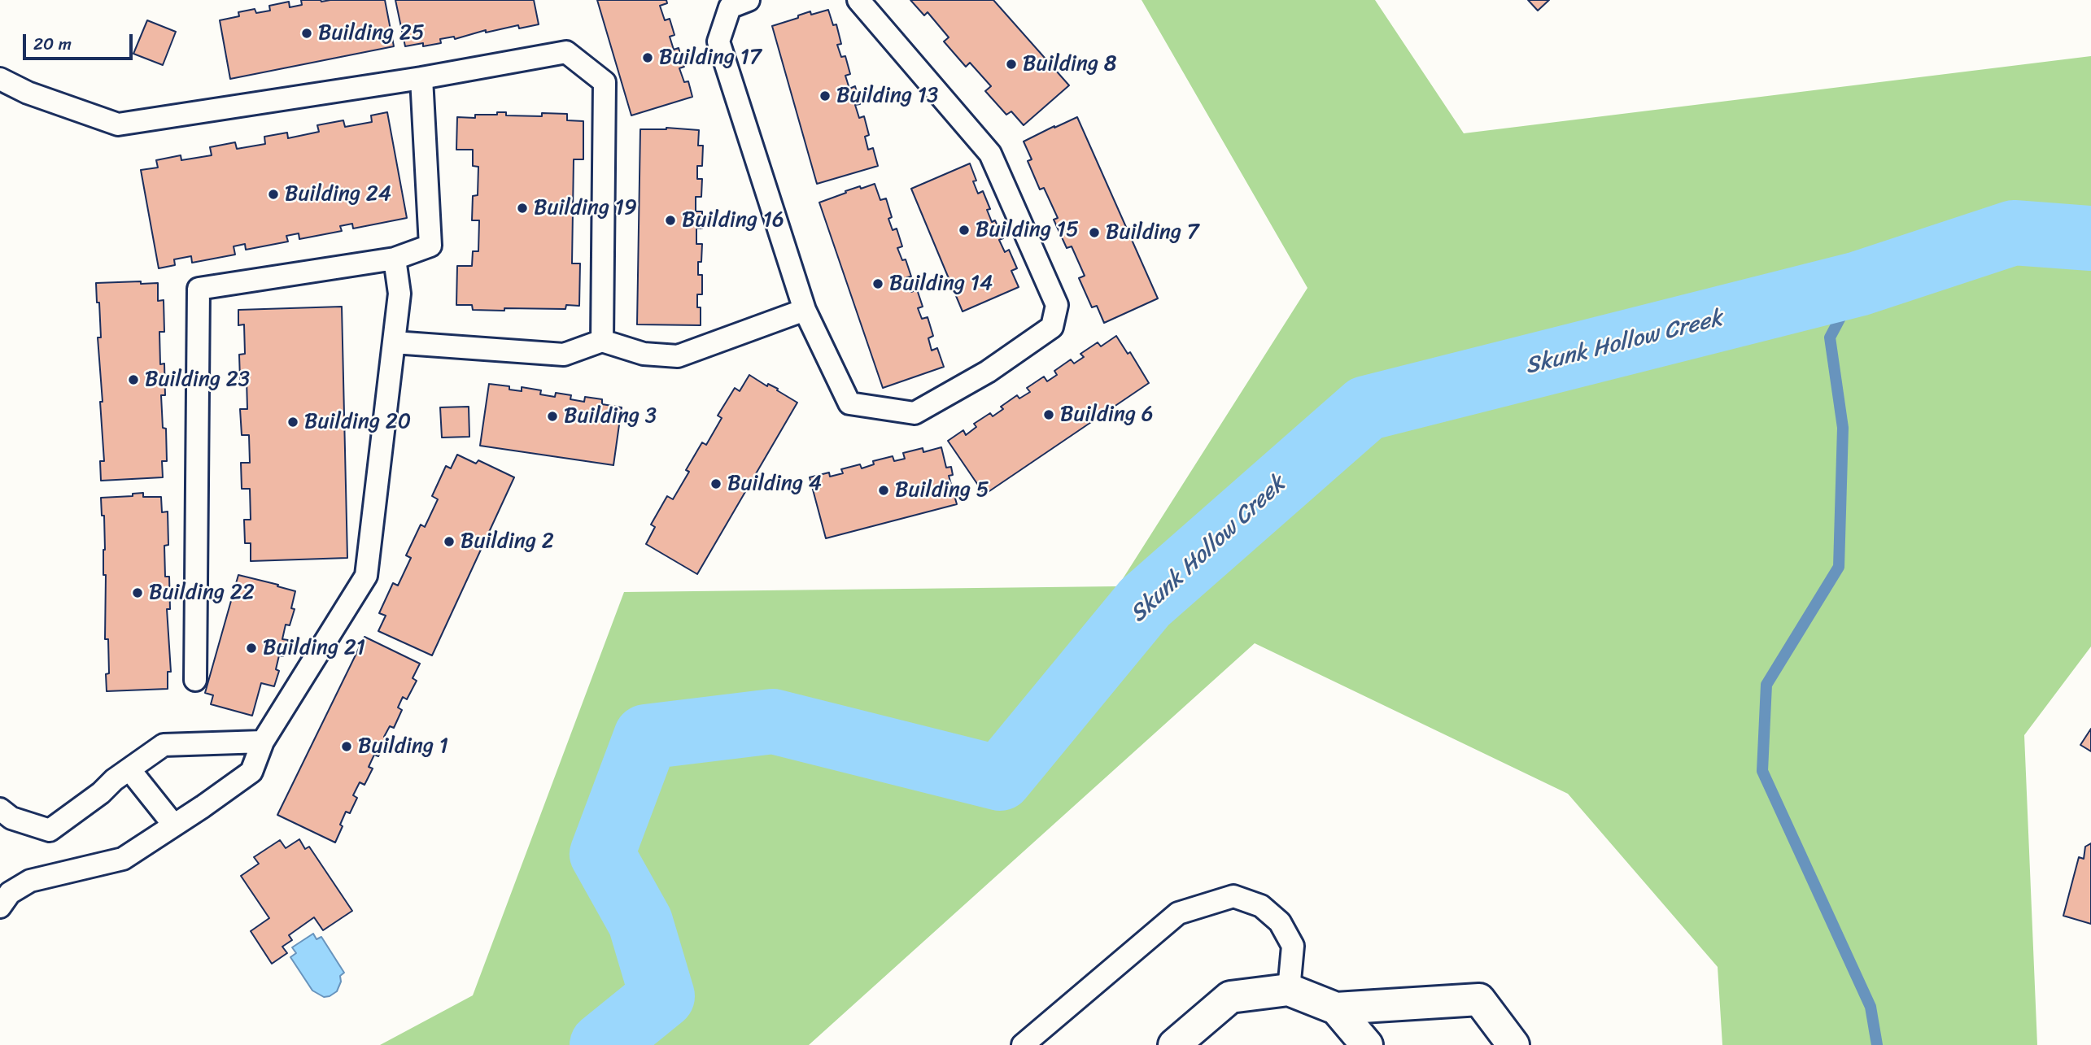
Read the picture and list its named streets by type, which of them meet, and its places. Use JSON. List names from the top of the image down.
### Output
{
  "water": ["Skunk Hollow Creek"],
  "places": [
    "Building 25",
    "Building 17",
    "Building 8",
    "Building 13",
    "Building 24",
    "Building 19",
    "Building 16",
    "Building 15",
    "Building 7",
    "Building 14",
    "Building 23",
    "Building 6",
    "Building 3",
    "Building 20",
    "Building 4",
    "Building 5",
    "Building 2",
    "Building 22",
    "Building 21",
    "Building 1"
  ],
  "scale_bar": "20 m"
}
